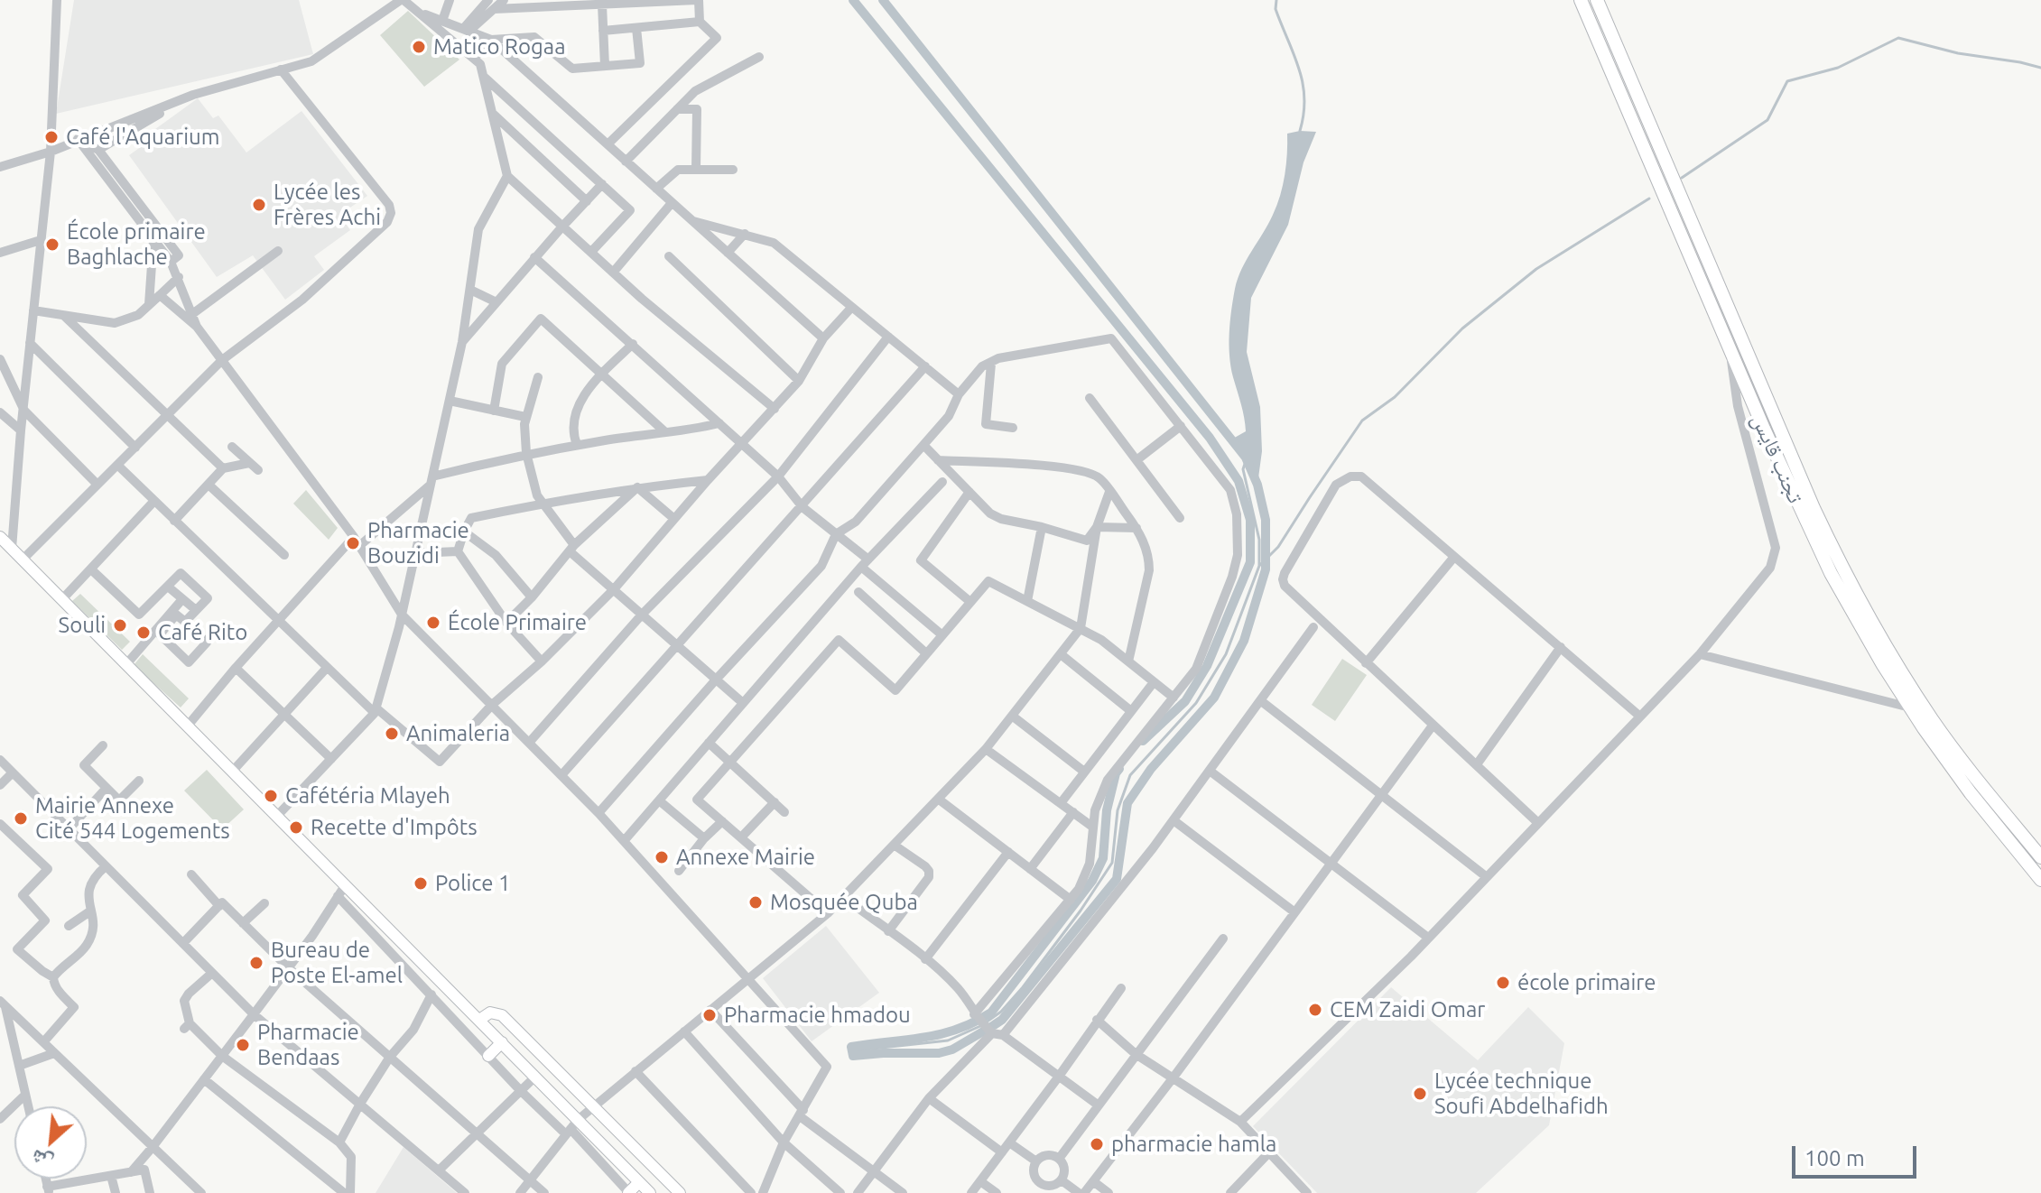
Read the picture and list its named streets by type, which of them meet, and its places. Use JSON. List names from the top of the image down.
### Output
{
  "streets": {
    "highway": ["تجنب قايس"]
  },
  "places": [
    "Matico Rogaa",
    "Café l'Aquarium",
    "Lycée les Frères Achi",
    "École primaire Baghlache",
    "Pharmacie Bouzidi",
    "École Primaire",
    "Souli",
    "Café Rito",
    "Animaleria",
    "Cafétéria Mlayeh",
    "Mairie Annexe Cité 544 Logements",
    "Recette d'Impôts",
    "Annexe Mairie",
    "Police 1",
    "Mosquée Quba",
    "Bureau de Poste El-amel",
    "école primaire",
    "CEM Zaidi Omar",
    "Pharmacie hmadou",
    "Pharmacie Bendaas",
    "Lycée technique Soufi Abdelhafidh",
    "pharmacie hamla"
  ],
  "scale_bar": "100 m",
  "north": "bottom left"
}
